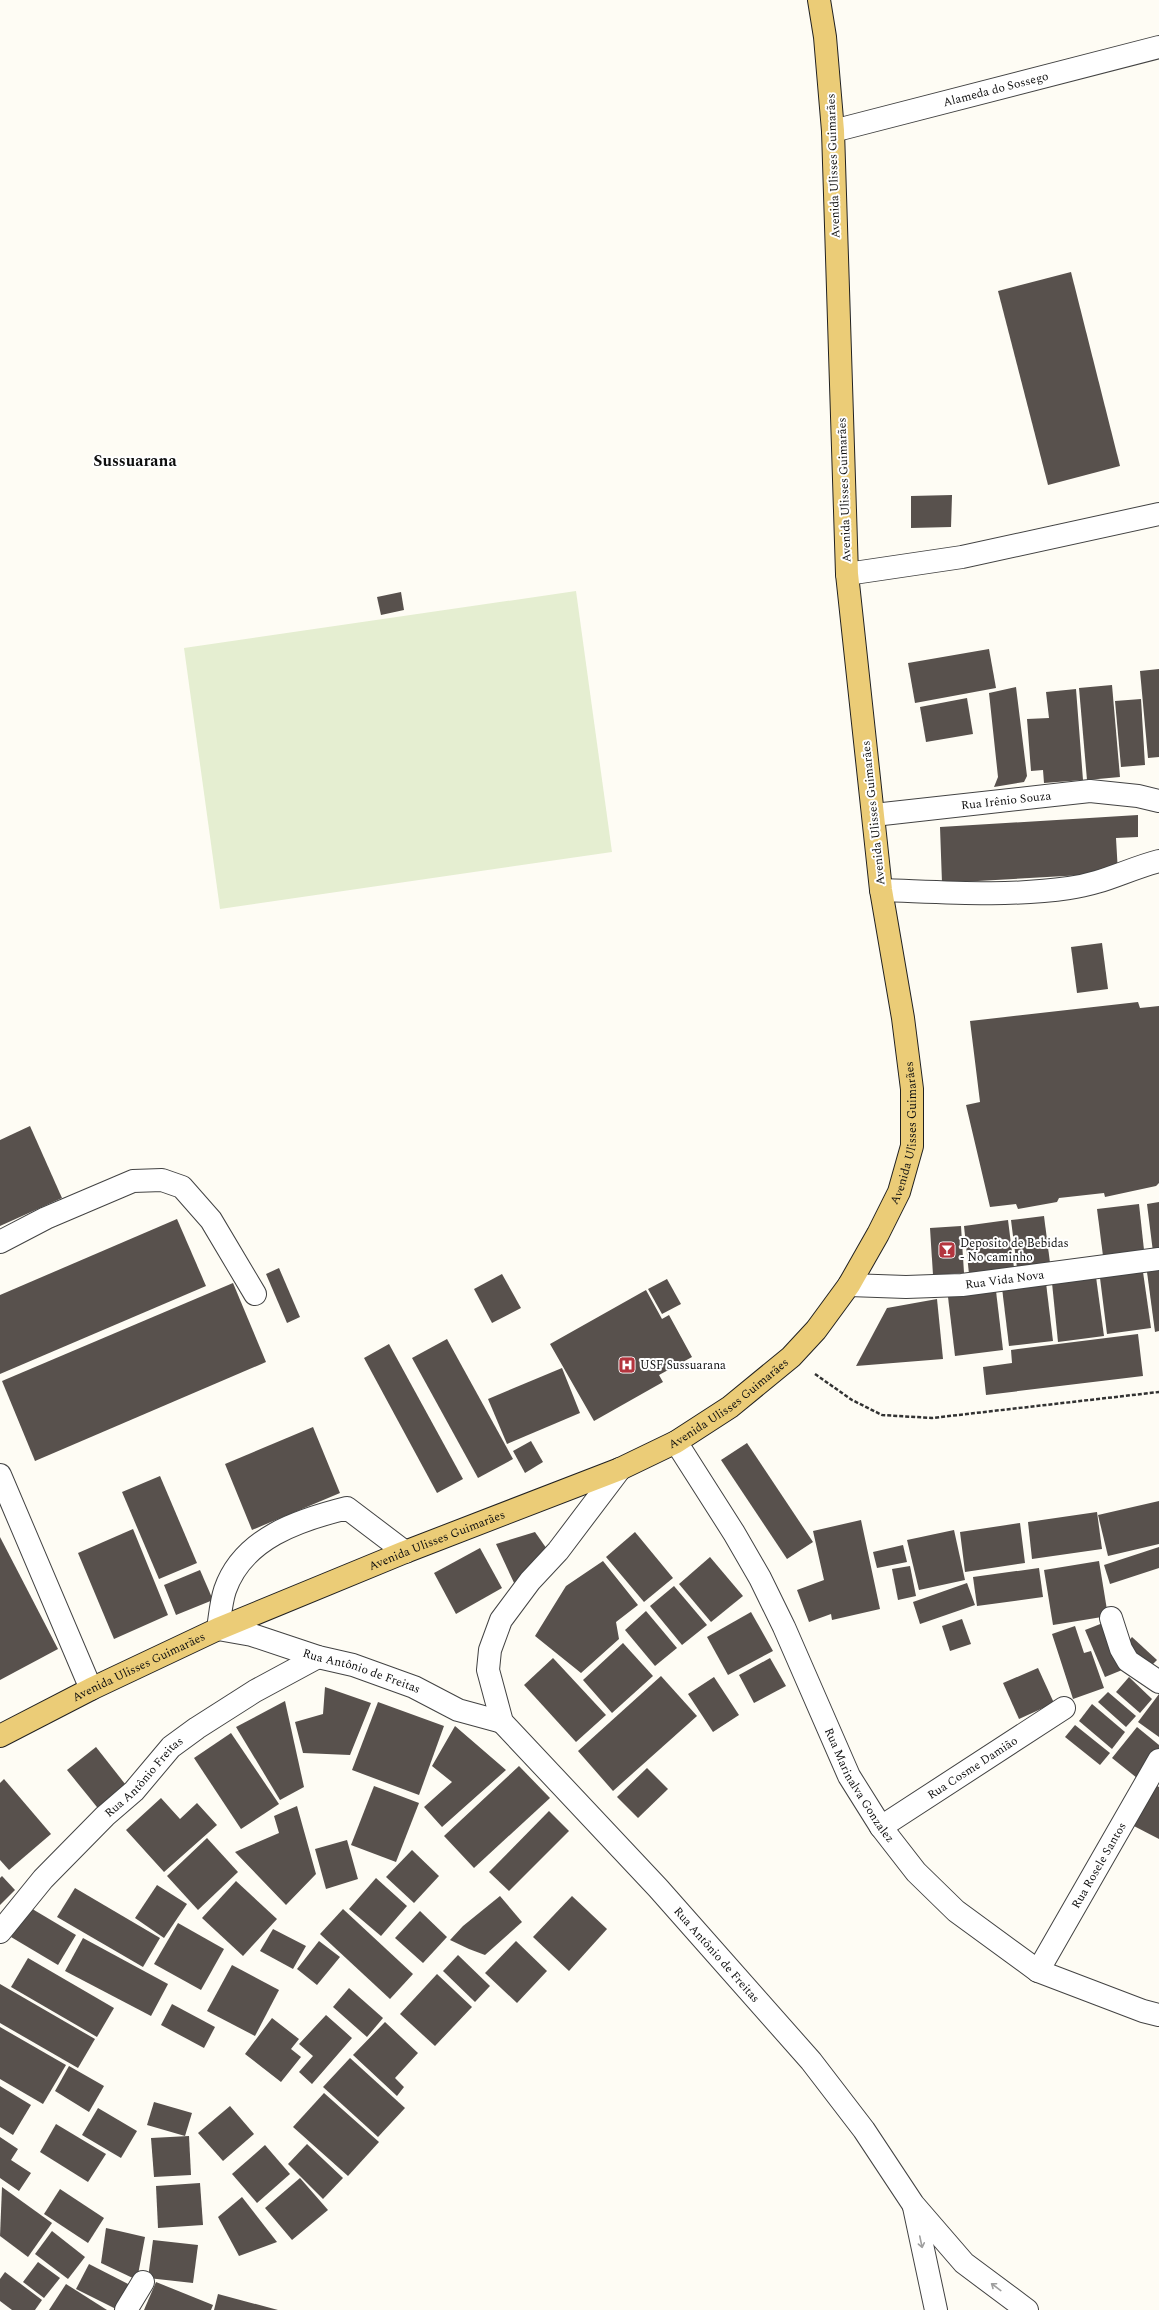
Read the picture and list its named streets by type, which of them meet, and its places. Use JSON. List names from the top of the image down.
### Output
{
  "streets": {
    "main road": ["Avenida Ulisses Guimarães"],
    "street": [
      "Alameda do Sossego",
      "Rua Irênio Souza",
      "Rua Vida Nova",
      "Rua Antônio de Freitas",
      "Rua Cosme Damião",
      "Rua Antônio Freitas",
      "Rua Marinalva Gonzalez",
      "Rua Rosele Santos"
    ]
  },
  "crossings": [
    ["Alameda do Sossego", "Avenida Ulisses Guimarães"],
    ["Avenida Ulisses Guimarães", "Rua Irênio Souza"],
    ["Avenida Ulisses Guimarães", "Rua Vida Nova"],
    ["Avenida Ulisses Guimarães", "Rua Antônio de Freitas"],
    ["Avenida Ulisses Guimarães", "Rua Marinalva Gonzalez"],
    ["Rua Antônio de Freitas", "Rua Antônio Freitas"],
    ["Rua Cosme Damião", "Rua Marinalva Gonzalez"],
    ["Rua Marinalva Gonzalez", "Rua Rosele Santos"]
  ],
  "districts": ["Sussuarana"],
  "places": {
    "bar": ["Deposito de Bebidas - No caminho"],
    "hospital": ["USF Sussuarana"]
  }
}
